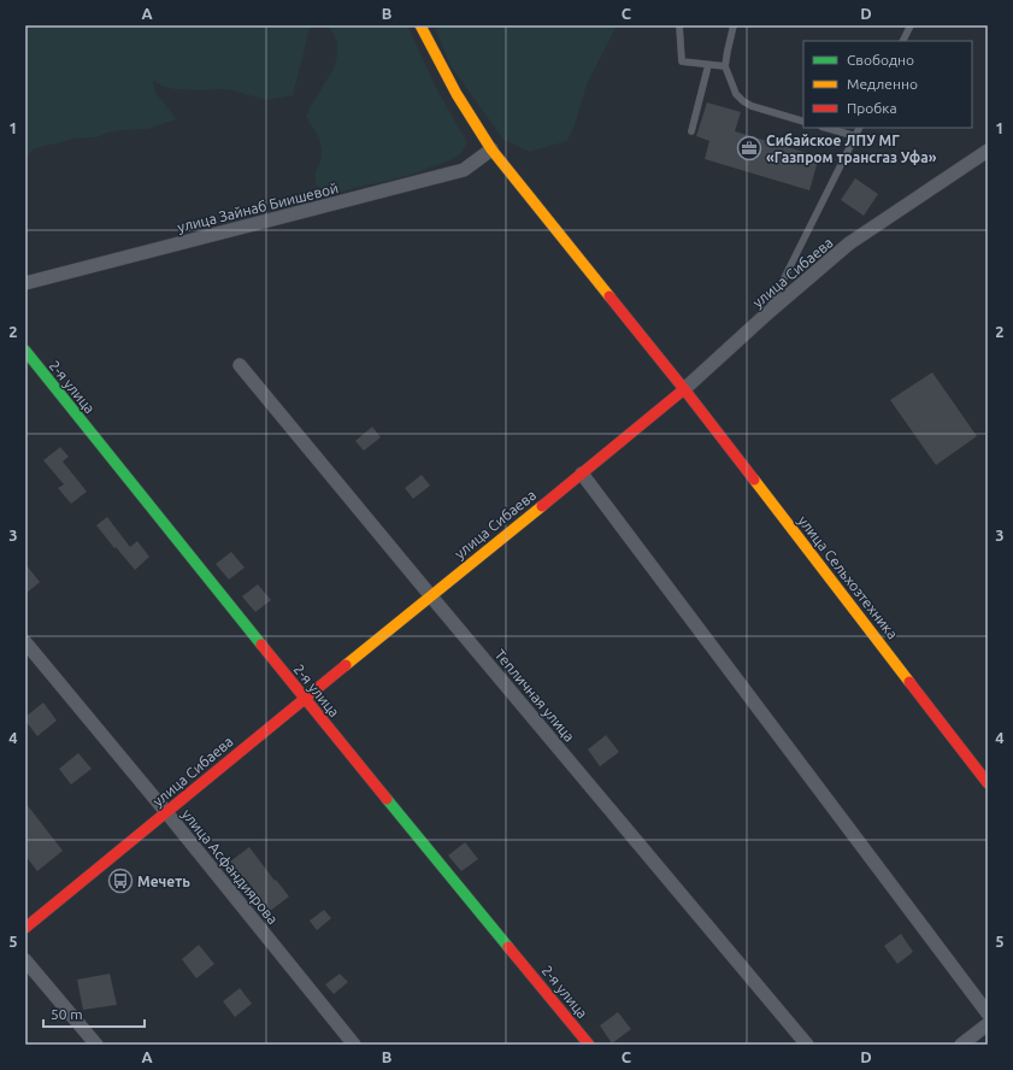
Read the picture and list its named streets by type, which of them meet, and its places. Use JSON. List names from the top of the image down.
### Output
{
  "streets": {
    "main road": ["улица Сибаева", "2-я улица", "улица Сельхозтехника"],
    "street": ["улица Зайнаб Биишевой", "Тепличная улица", "улица Асфандиярова"]
  },
  "crossings": [
    ["улица Зайнаб Биишевой", "улица Сельхозтехника"],
    ["улица Сибаева", "2-я улица"],
    ["улица Сибаева", "улица Сельхозтехника"],
    ["улица Сибаева", "Тепличная улица"],
    ["улица Сибаева", "улица Асфандиярова"]
  ],
  "places": {
    "office": ["Сибайское ЛПУ МГ «Газпром трансгаз Уфа»"],
    "bus stop": ["Мечеть"]
  },
  "legend": ["Свободно", "Медленно", "Пробка"],
  "scale_bar": "50 m",
  "grid": {
    "columns": [
      "A",
      "B",
      "C",
      "D"
    ],
    "rows": [
      "1",
      "2",
      "3",
      "4",
      "5"
    ]
  }
}
